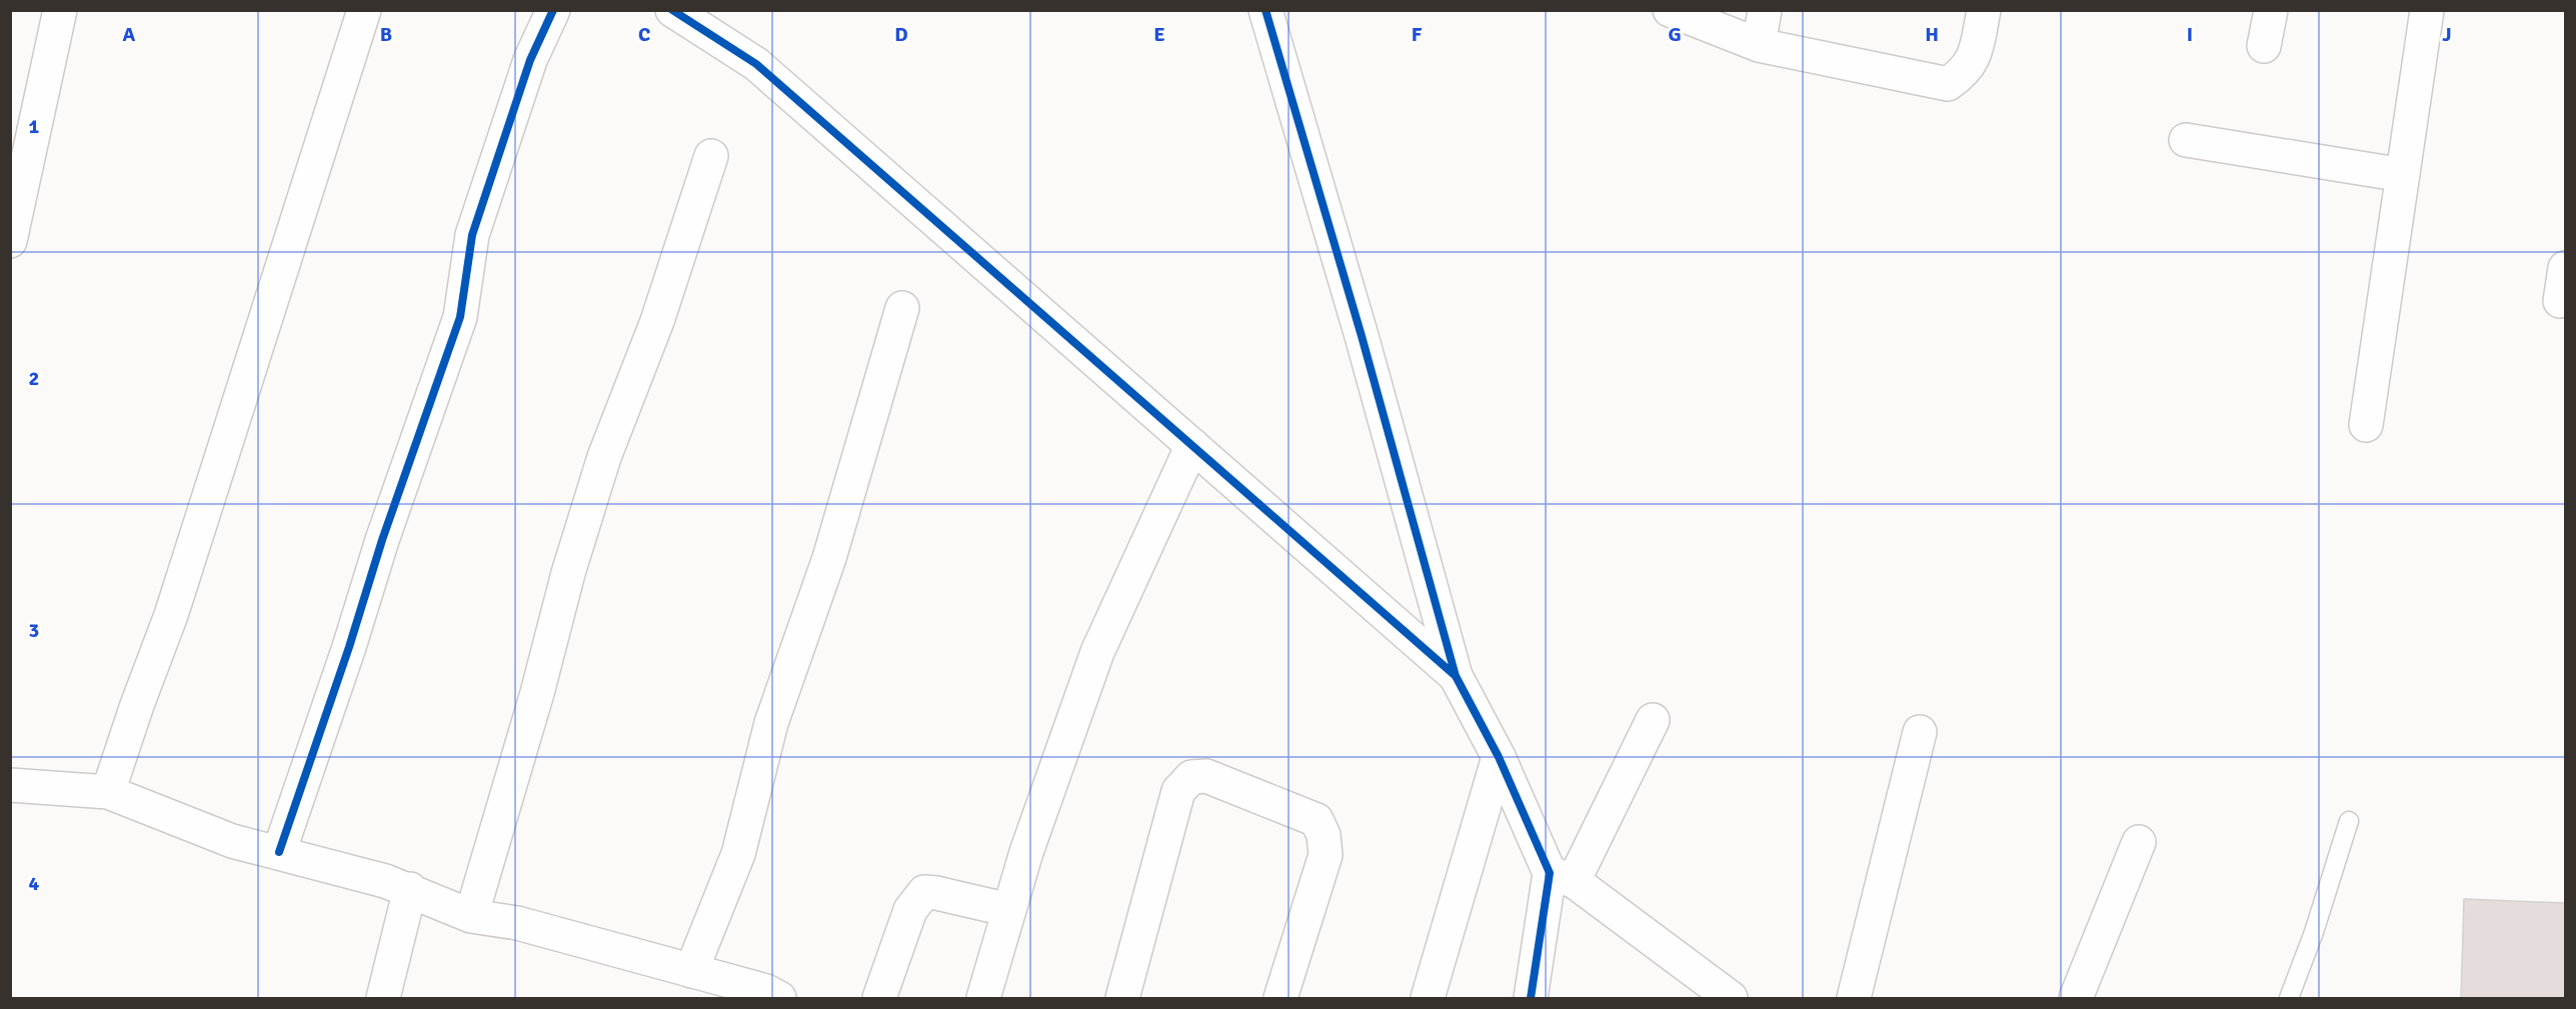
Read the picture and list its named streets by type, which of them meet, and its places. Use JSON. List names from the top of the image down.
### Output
{
  "grid": {
    "columns": [
      "A",
      "B",
      "C",
      "D",
      "E",
      "F",
      "G",
      "H",
      "I",
      "J"
    ],
    "rows": [
      "1",
      "2",
      "3",
      "4"
    ]
  }
}
